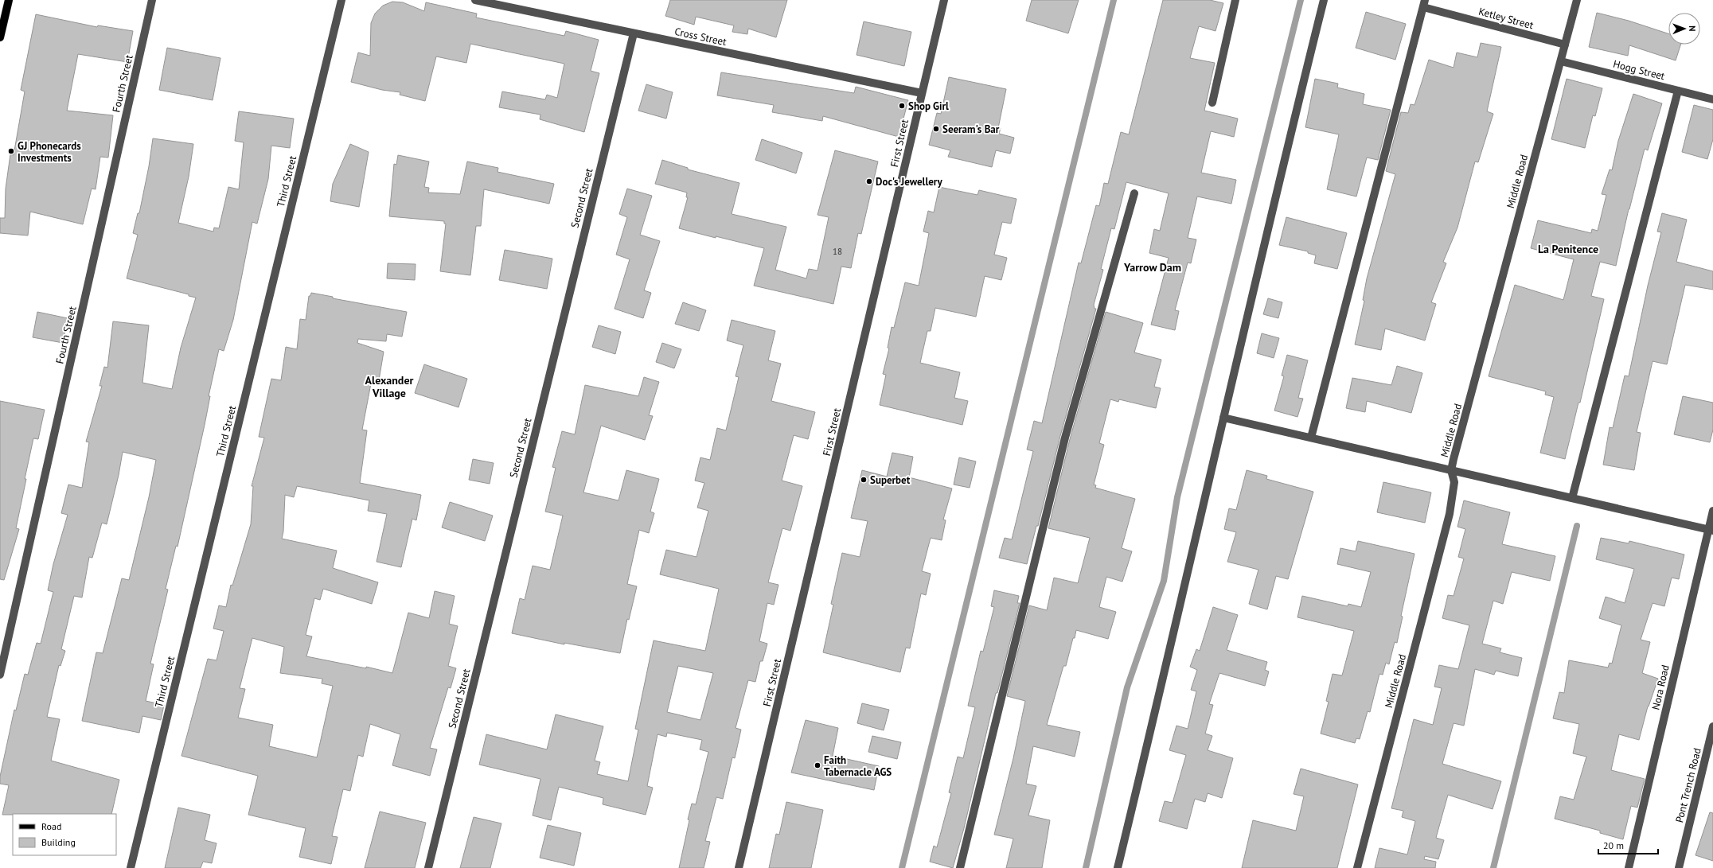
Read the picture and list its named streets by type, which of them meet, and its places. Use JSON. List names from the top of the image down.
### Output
{
  "streets": {
    "street": [
      "Ketley Street",
      "Cross Street",
      "Hogg Street",
      "Fourth Street",
      "First Street",
      "Third Street",
      "Middle Road",
      "Second Street",
      "Nora Road",
      "Pont Trench Road"
    ]
  },
  "crossings": [
    ["Ketley Street", "Middle Road"],
    ["Cross Street", "First Street"],
    ["Cross Street", "Second Street"],
    ["Hogg Street", "Middle Road"]
  ],
  "districts": ["La Penitence", "Yarrow Dam", "Alexander Village"],
  "places": [
    "Shop Girl",
    "Seeram's Bar",
    "GJ Phonecards Investments",
    "Doc's Jewellery",
    "Superbet",
    "Faith Tabernacle AGS"
  ],
  "house_numbers": ["18"],
  "legend": ["Road", "Building"],
  "scale_bar": "20 m",
  "north": "right"
}
